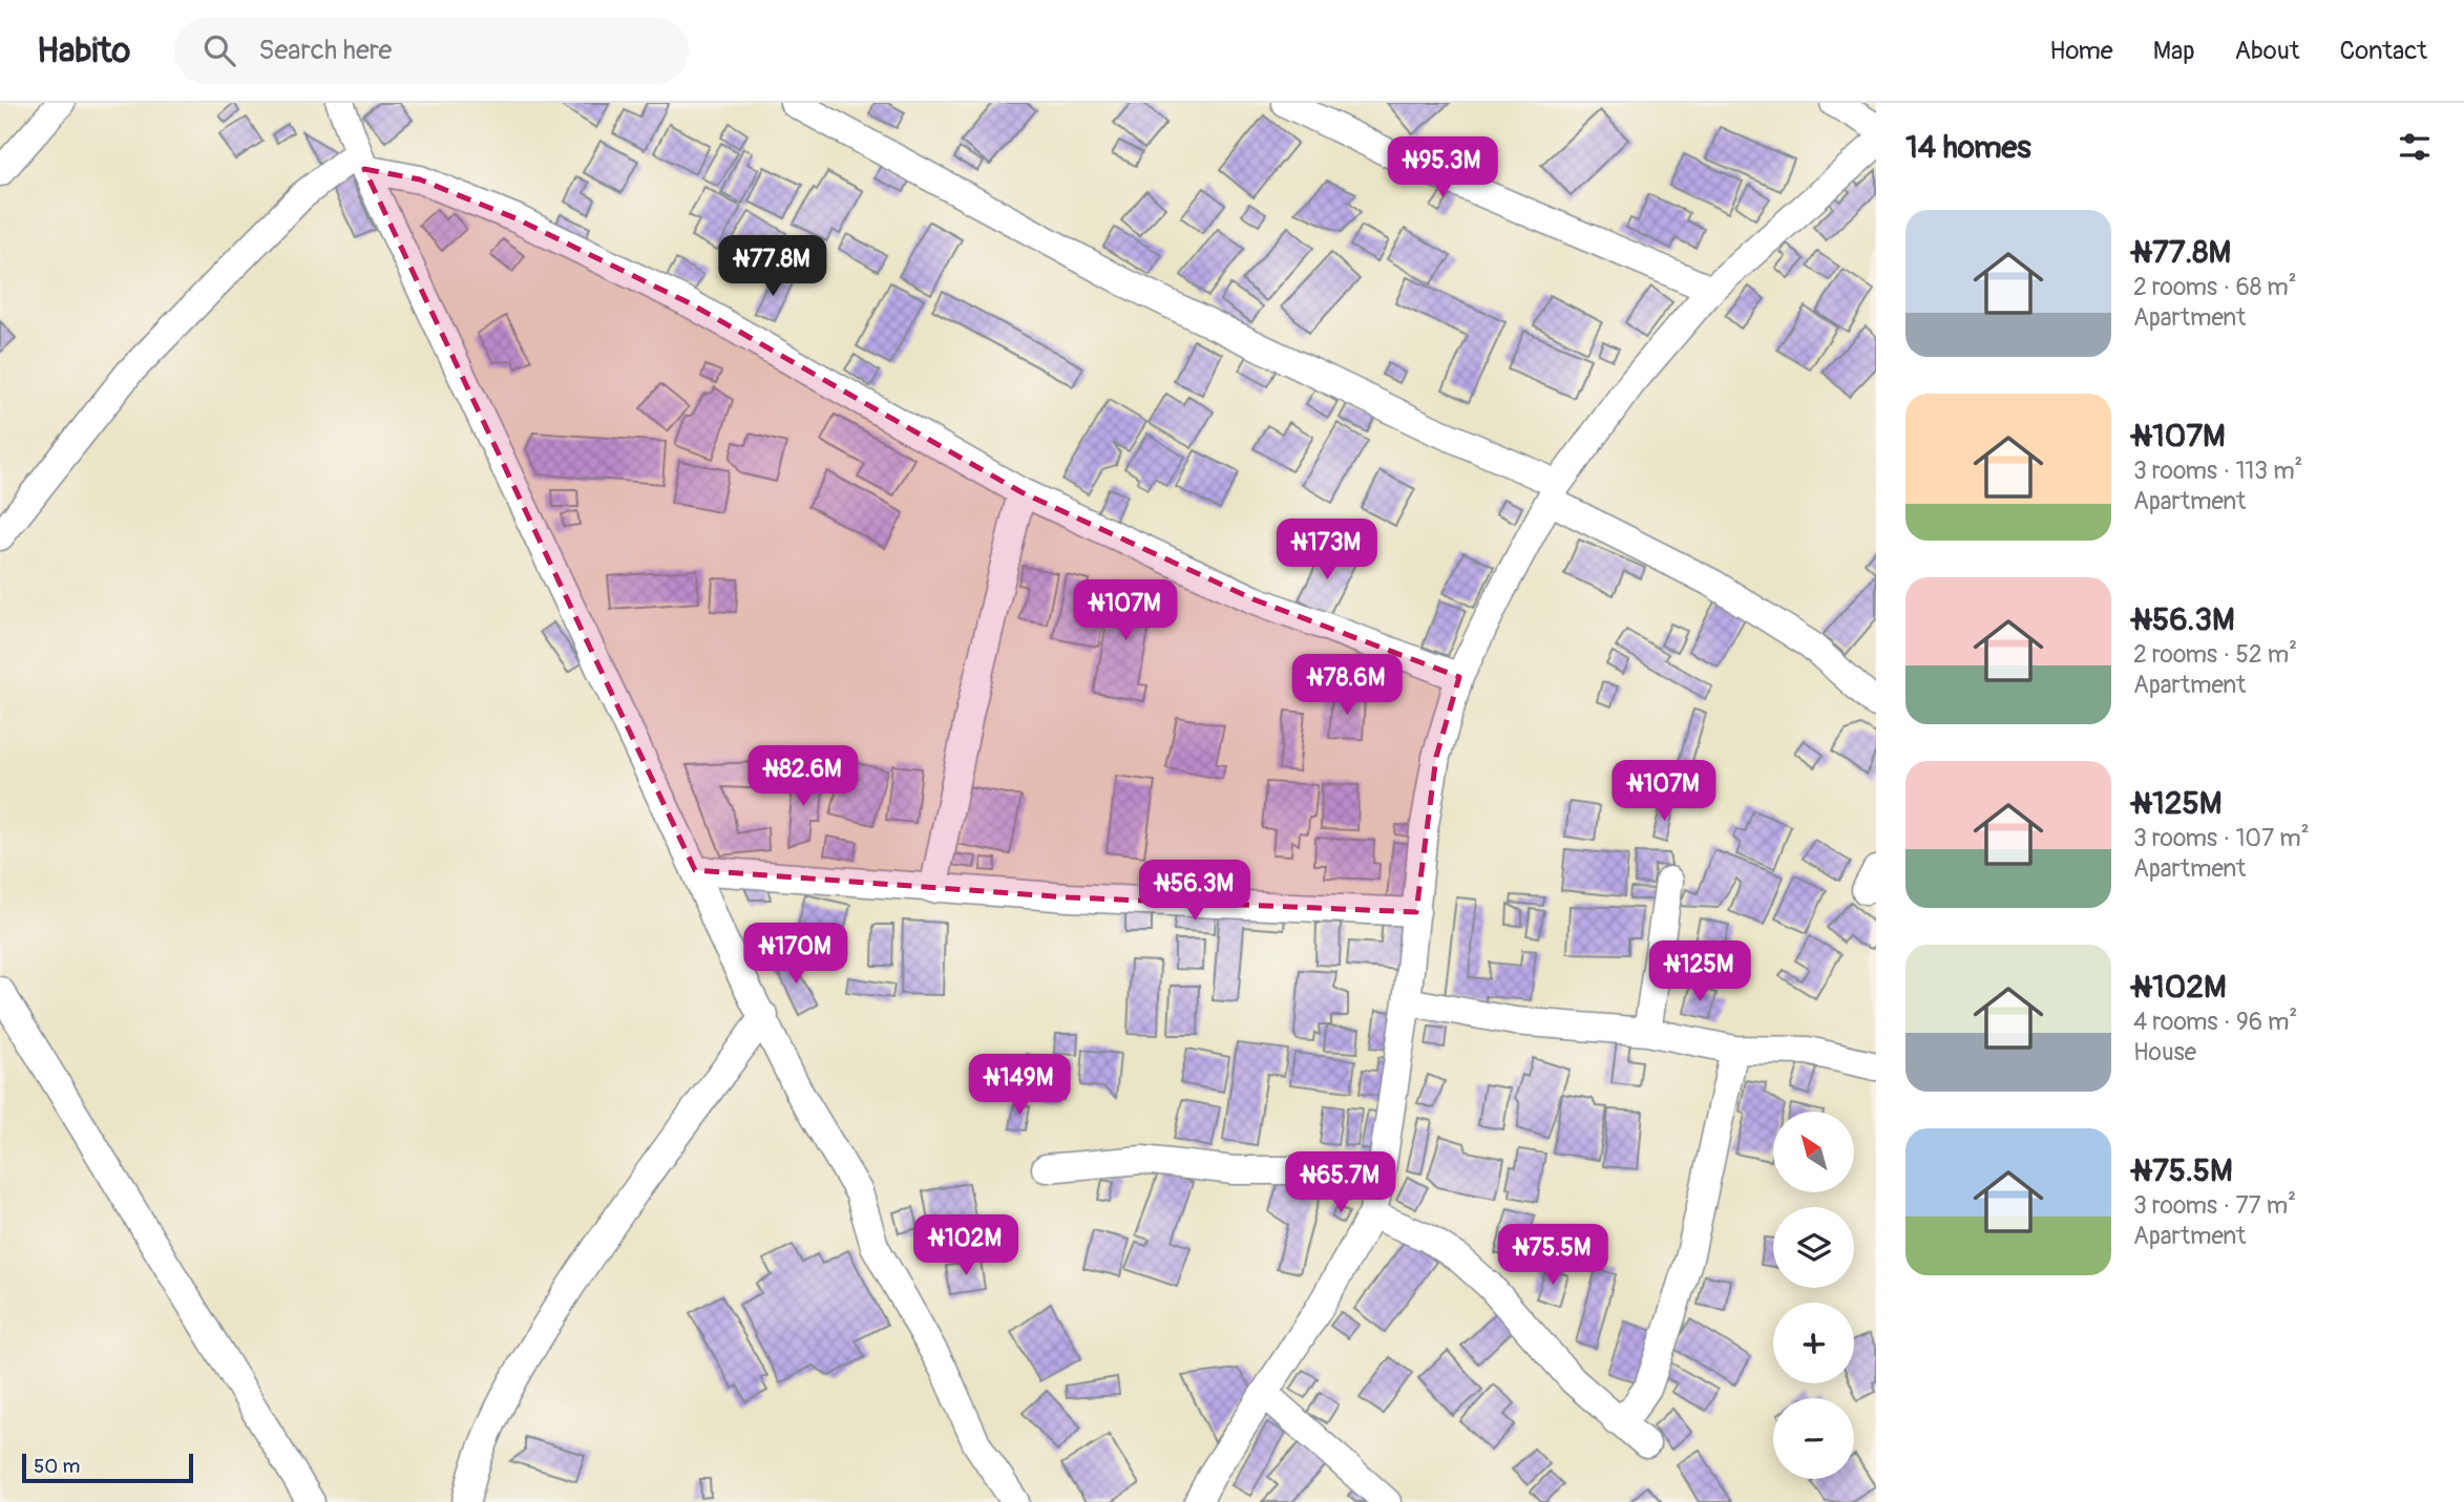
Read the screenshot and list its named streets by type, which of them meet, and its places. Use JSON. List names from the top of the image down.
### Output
{
  "scale_bar": "50 m",
  "north": "top left",
  "page": {
    "header": "Habito",
    "search": "Search here",
    "nav": [
      "Home",
      "Map",
      "About",
      "Contact"
    ],
    "heading": "14 homes",
    "price": [
      "₦95.3M",
      "₦77.8M",
      "₦173M",
      "₦107M",
      "₦78.6M",
      "₦82.6M",
      "₦107M",
      "₦56.3M",
      "₦170M",
      "₦125M",
      "₦149M",
      "₦65.7M",
      "₦102M",
      "₦75.5M"
    ],
    "list": [
      {
        "name": "₦77.8M",
        "note": "2 rooms · 68 m² · Apartment"
      },
      {
        "name": "₦107M",
        "note": "3 rooms · 113 m² · Apartment"
      },
      {
        "name": "₦56.3M",
        "note": "2 rooms · 52 m² · Apartment"
      },
      {
        "name": "₦125M",
        "note": "3 rooms · 107 m² · Apartment"
      },
      {
        "name": "₦102M",
        "note": "4 rooms · 96 m² · House"
      },
      {
        "name": "₦75.5M",
        "note": "3 rooms · 77 m² · Apartment"
      }
    ],
    "map_buttons": ["+", "−"],
    "scale": "50 m"
  }
}
